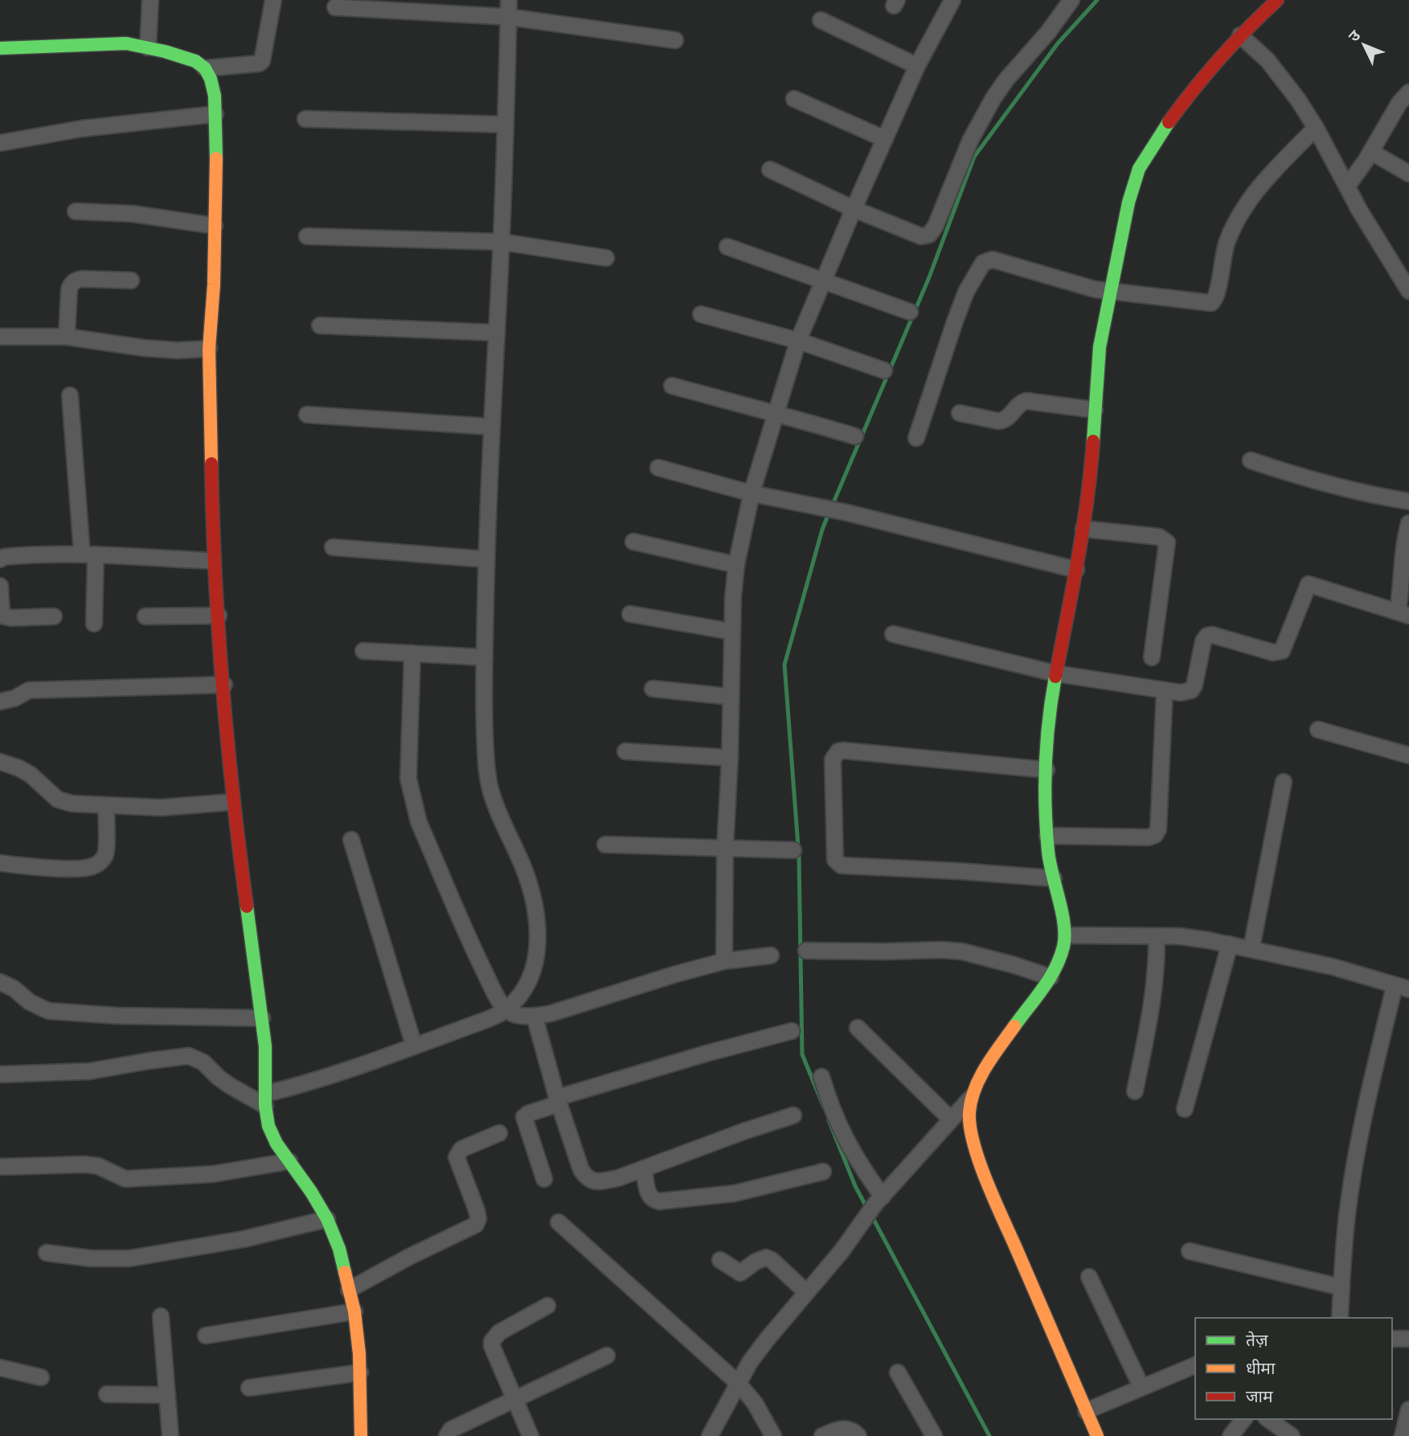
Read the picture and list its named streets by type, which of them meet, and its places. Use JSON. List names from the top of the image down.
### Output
{
  "legend": ["तेज़", "धीमा", "जाम"],
  "north": "top left"
}
